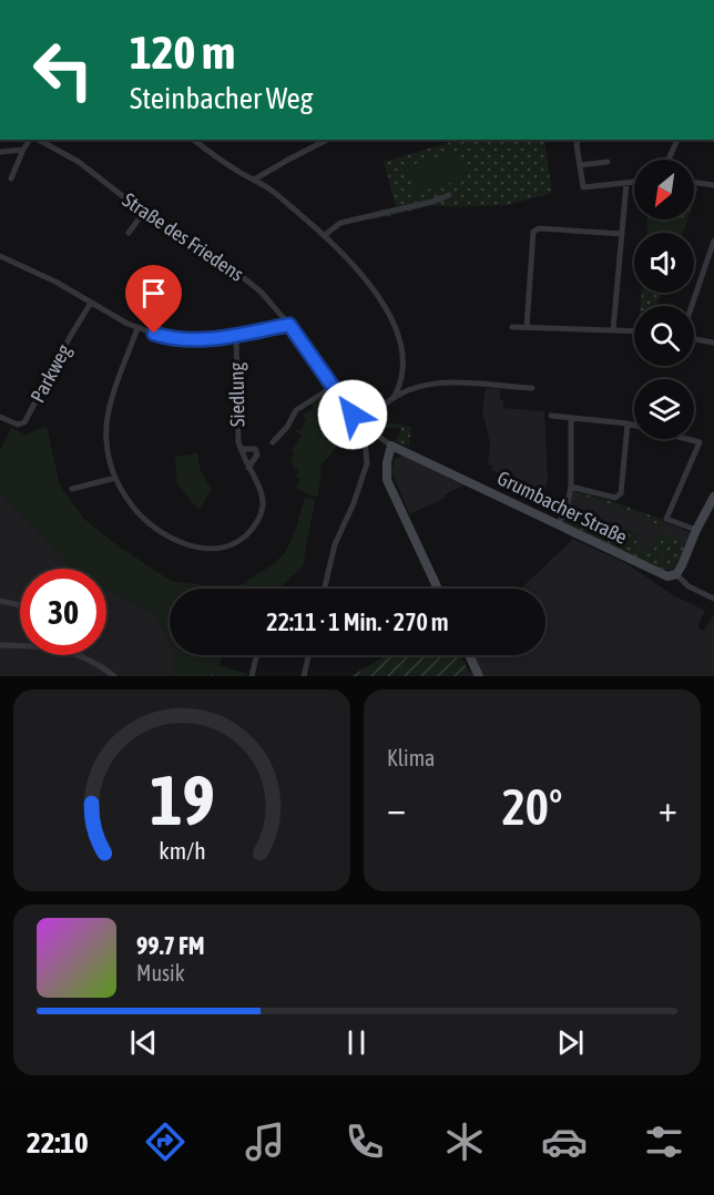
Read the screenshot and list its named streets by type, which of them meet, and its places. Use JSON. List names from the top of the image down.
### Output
{
  "streets": {
    "street": [
      "Straße des Friedens",
      "Parkweg",
      "Siedlung",
      "Grumbacher Straße"
    ]
  },
  "crossings": [
    ["Straße des Friedens", "Grumbacher Straße"]
  ],
  "north": "bottom left",
  "page": {
    "turn": ["120 m", "Steinbacher Weg"],
    "limit": "30",
    "trip": "22:11 · 1 Min. · 270 m",
    "tile": "Klima",
    "heat": ["−", "20°", "+"],
    "song": ["99.7 FM", "Musik"],
    "tabs": "22:10",
    "gauge": ["19", "km/h"]
  }
}
